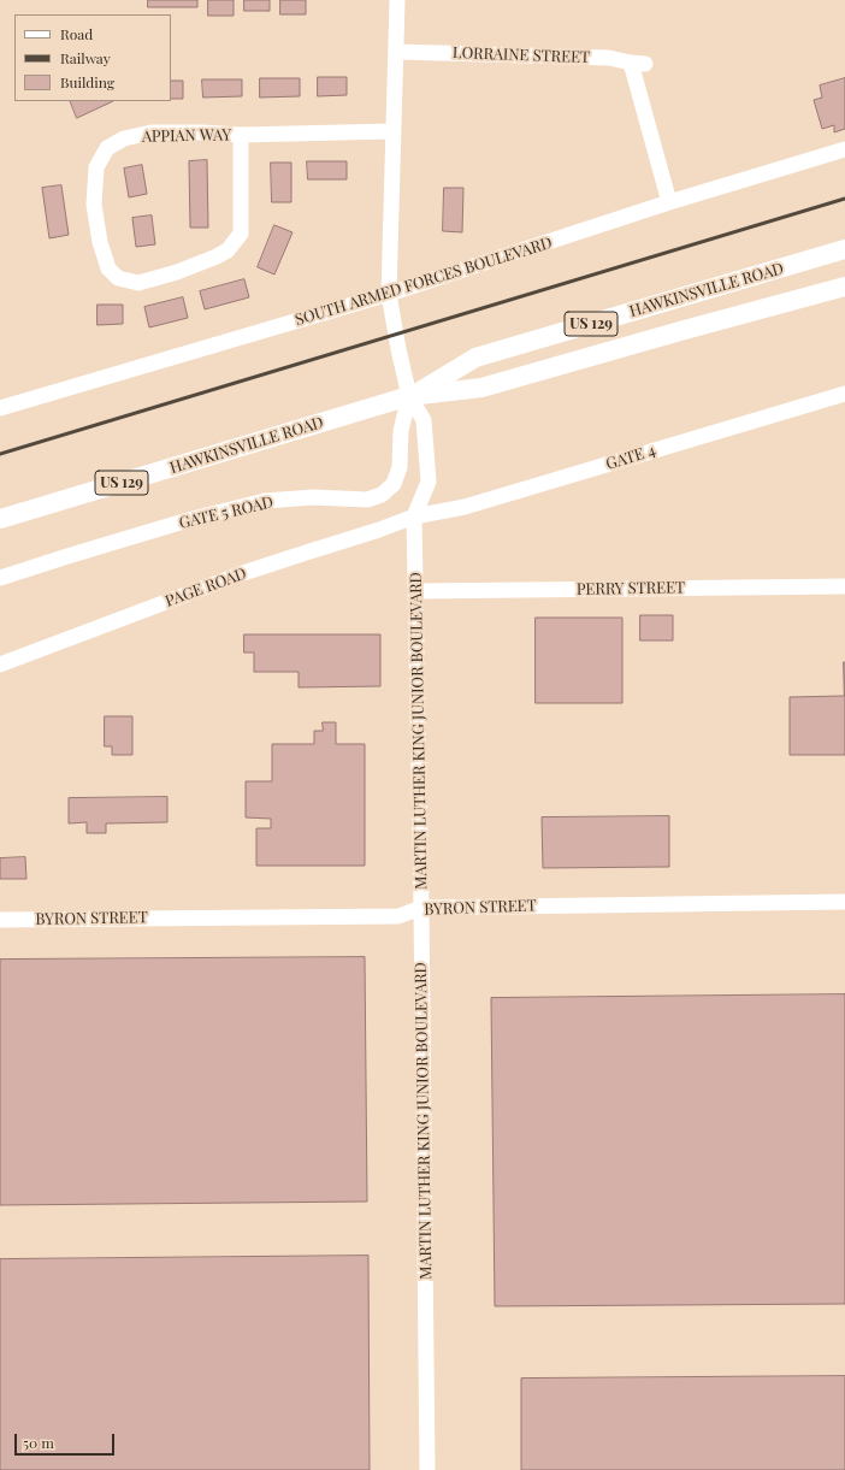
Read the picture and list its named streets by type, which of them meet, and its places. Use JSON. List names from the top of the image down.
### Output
{
  "streets": {
    "main road": ["HAWKINSVILLE ROAD", "US 129"],
    "street": [
      "LORRAINE STREET",
      "APPIAN WAY",
      "SOUTH ARMED FORCES BOULEVARD",
      "GATE 4",
      "GATE 5 ROAD",
      "PAGE ROAD",
      "PERRY STREET",
      "MARTIN LUTHER KING JUNIOR BOULEVARD",
      "BYRON STREET"
    ]
  },
  "crossings": [
    ["LORRAINE STREET", "SOUTH ARMED FORCES BOULEVARD"],
    ["LORRAINE STREET", "MARTIN LUTHER KING JUNIOR BOULEVARD"],
    ["APPIAN WAY", "MARTIN LUTHER KING JUNIOR BOULEVARD"],
    ["SOUTH ARMED FORCES BOULEVARD", "MARTIN LUTHER KING JUNIOR BOULEVARD"],
    ["HAWKINSVILLE ROAD", "GATE 5 ROAD"],
    ["HAWKINSVILLE ROAD", "MARTIN LUTHER KING JUNIOR BOULEVARD"],
    ["GATE 4", "PAGE ROAD"],
    ["GATE 4", "MARTIN LUTHER KING JUNIOR BOULEVARD"],
    ["GATE 5 ROAD", "MARTIN LUTHER KING JUNIOR BOULEVARD"],
    ["PAGE ROAD", "MARTIN LUTHER KING JUNIOR BOULEVARD"],
    ["PERRY STREET", "MARTIN LUTHER KING JUNIOR BOULEVARD"],
    ["MARTIN LUTHER KING JUNIOR BOULEVARD", "BYRON STREET"]
  ],
  "legend": ["Road", "Railway", "Building"],
  "scale_bar": "50 m"
}
